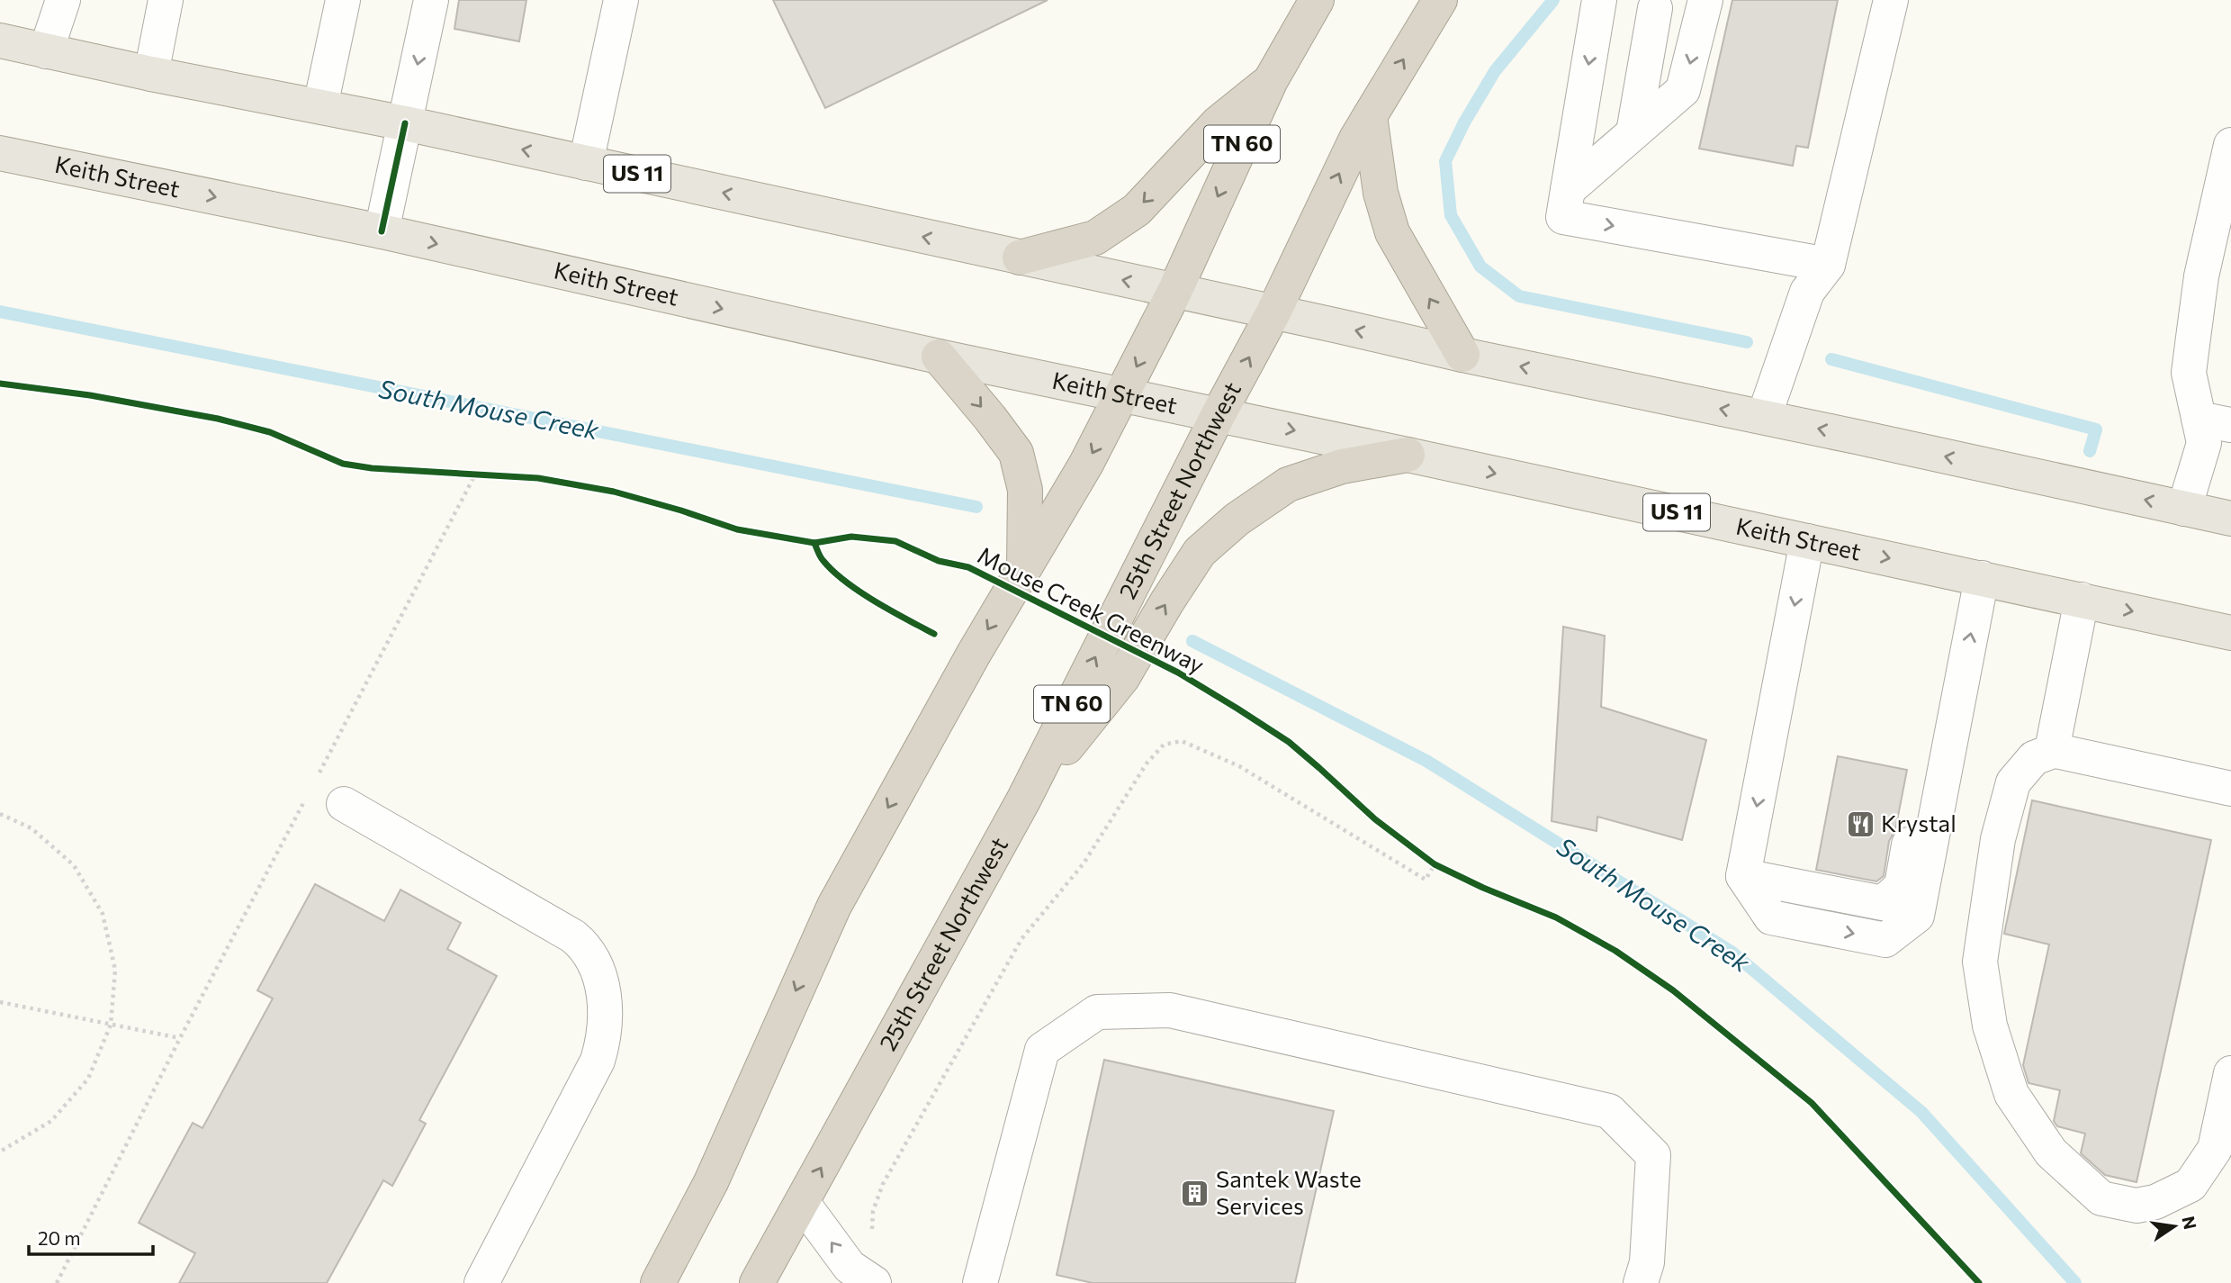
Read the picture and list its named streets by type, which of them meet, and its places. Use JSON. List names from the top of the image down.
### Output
{
  "streets": {
    "highway": ["TN 60", "25th Street Northwest"],
    "main road": ["US 11", "Keith Street"],
    "cycle path": ["Mouse Creek Greenway"]
  },
  "crossings": [
    ["TN 60", "US 11"],
    ["TN 60", "Keith Street"],
    ["US 11", "25th Street Northwest"],
    ["Keith Street", "25th Street Northwest"]
  ],
  "water": ["South Mouse Creek"],
  "places": {
    "restaurant": ["Krystal"],
    "building": ["Santek Waste Services"]
  },
  "scale_bar": "20 m",
  "north": "right"
}
